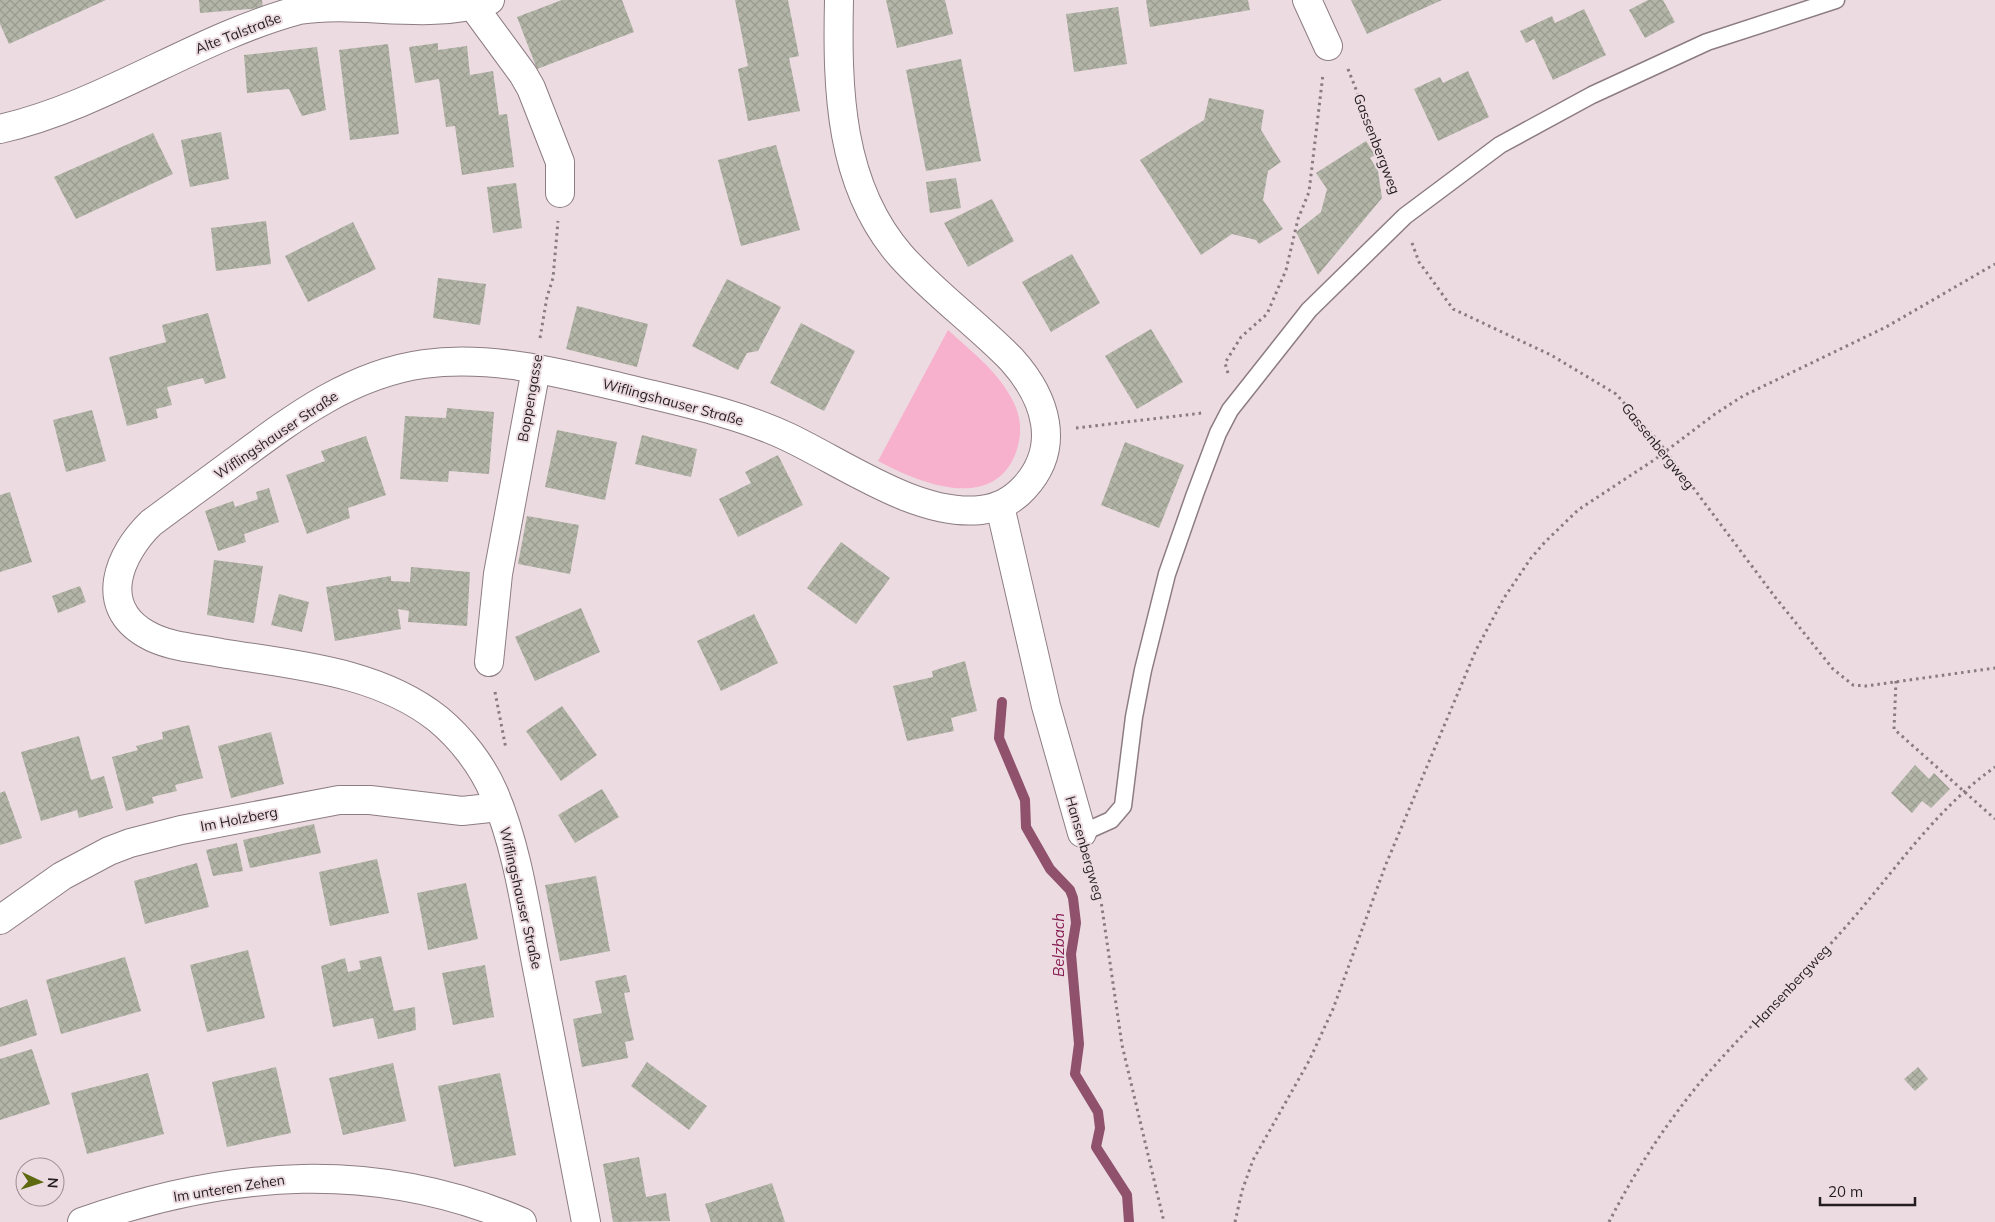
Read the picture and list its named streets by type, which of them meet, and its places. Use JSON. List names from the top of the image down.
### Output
{
  "streets": {
    "street": [
      "Alte Talstraße",
      "Boppengasse",
      "Wiflingshauser Straße",
      "Im Holzberg",
      "Hansenbergweg",
      "Im unteren Zehen"
    ],
    "path": ["Gassenbergweg"]
  },
  "crossings": [
    ["Boppengasse", "Wiflingshauser Straße"],
    ["Wiflingshauser Straße", "Im Holzberg"],
    ["Wiflingshauser Straße", "Hansenbergweg"]
  ],
  "water": ["Belzbach"],
  "scale_bar": "20 m",
  "north": "right"
}
